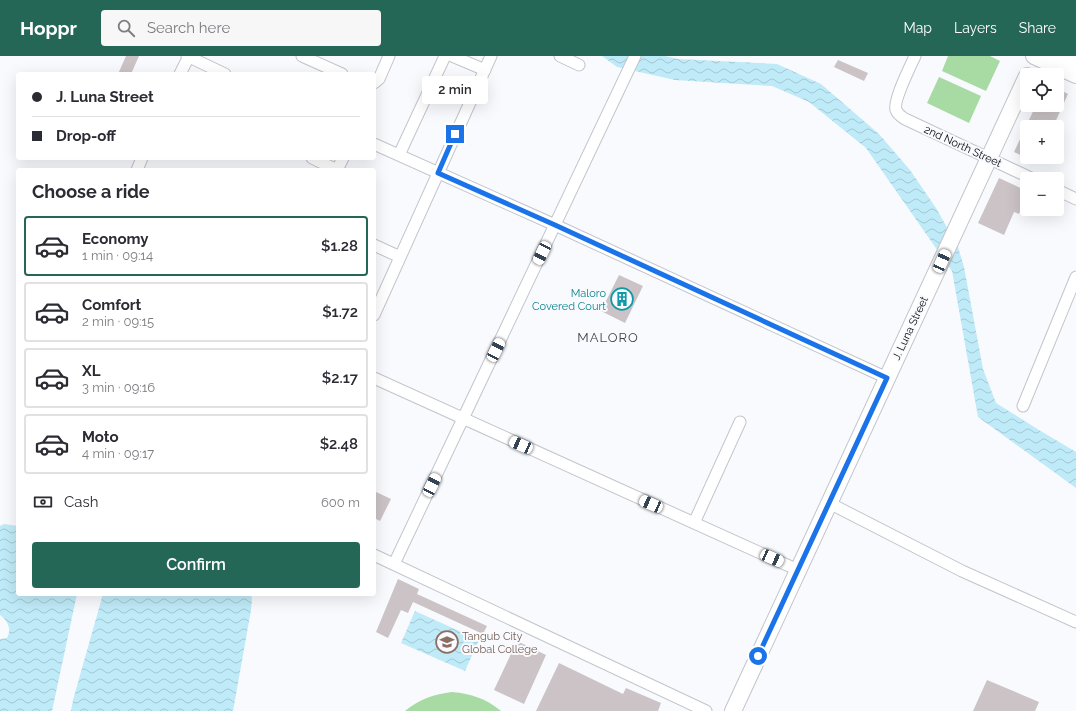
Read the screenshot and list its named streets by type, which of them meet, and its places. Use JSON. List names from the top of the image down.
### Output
{
  "streets": {
    "street": ["2nd North Street", "J. Luna Street"]
  },
  "crossings": [
    ["2nd North Street", "J. Luna Street"]
  ],
  "districts": ["MALORO"],
  "places": {
    "building": ["Maloro Covered Court"],
    "school or university": ["Tangub City Global College"]
  },
  "page": {
    "header": "Hoppr",
    "search": "Search here",
    "nav": ["Map", "Layers", "Share"],
    "map_buttons": ["+", "−"],
    "banner": ["J. Luna Street", "Drop-off"],
    "bubble": "2 min",
    "heading": "Choose a ride",
    "list": [
      {
        "name": "Economy",
        "note": "1 min · 09:14",
        "value": "$1.28"
      },
      {
        "name": "Comfort",
        "note": "2 min · 09:15",
        "value": "$1.72"
      },
      {
        "name": "XL",
        "note": "3 min · 09:16",
        "value": "$2.17"
      },
      {
        "name": "Moto",
        "note": "4 min · 09:17",
        "value": "$2.48"
      }
    ],
    "pay": ["Cash", "600 m"],
    "buttons": "Confirm"
  }
}
